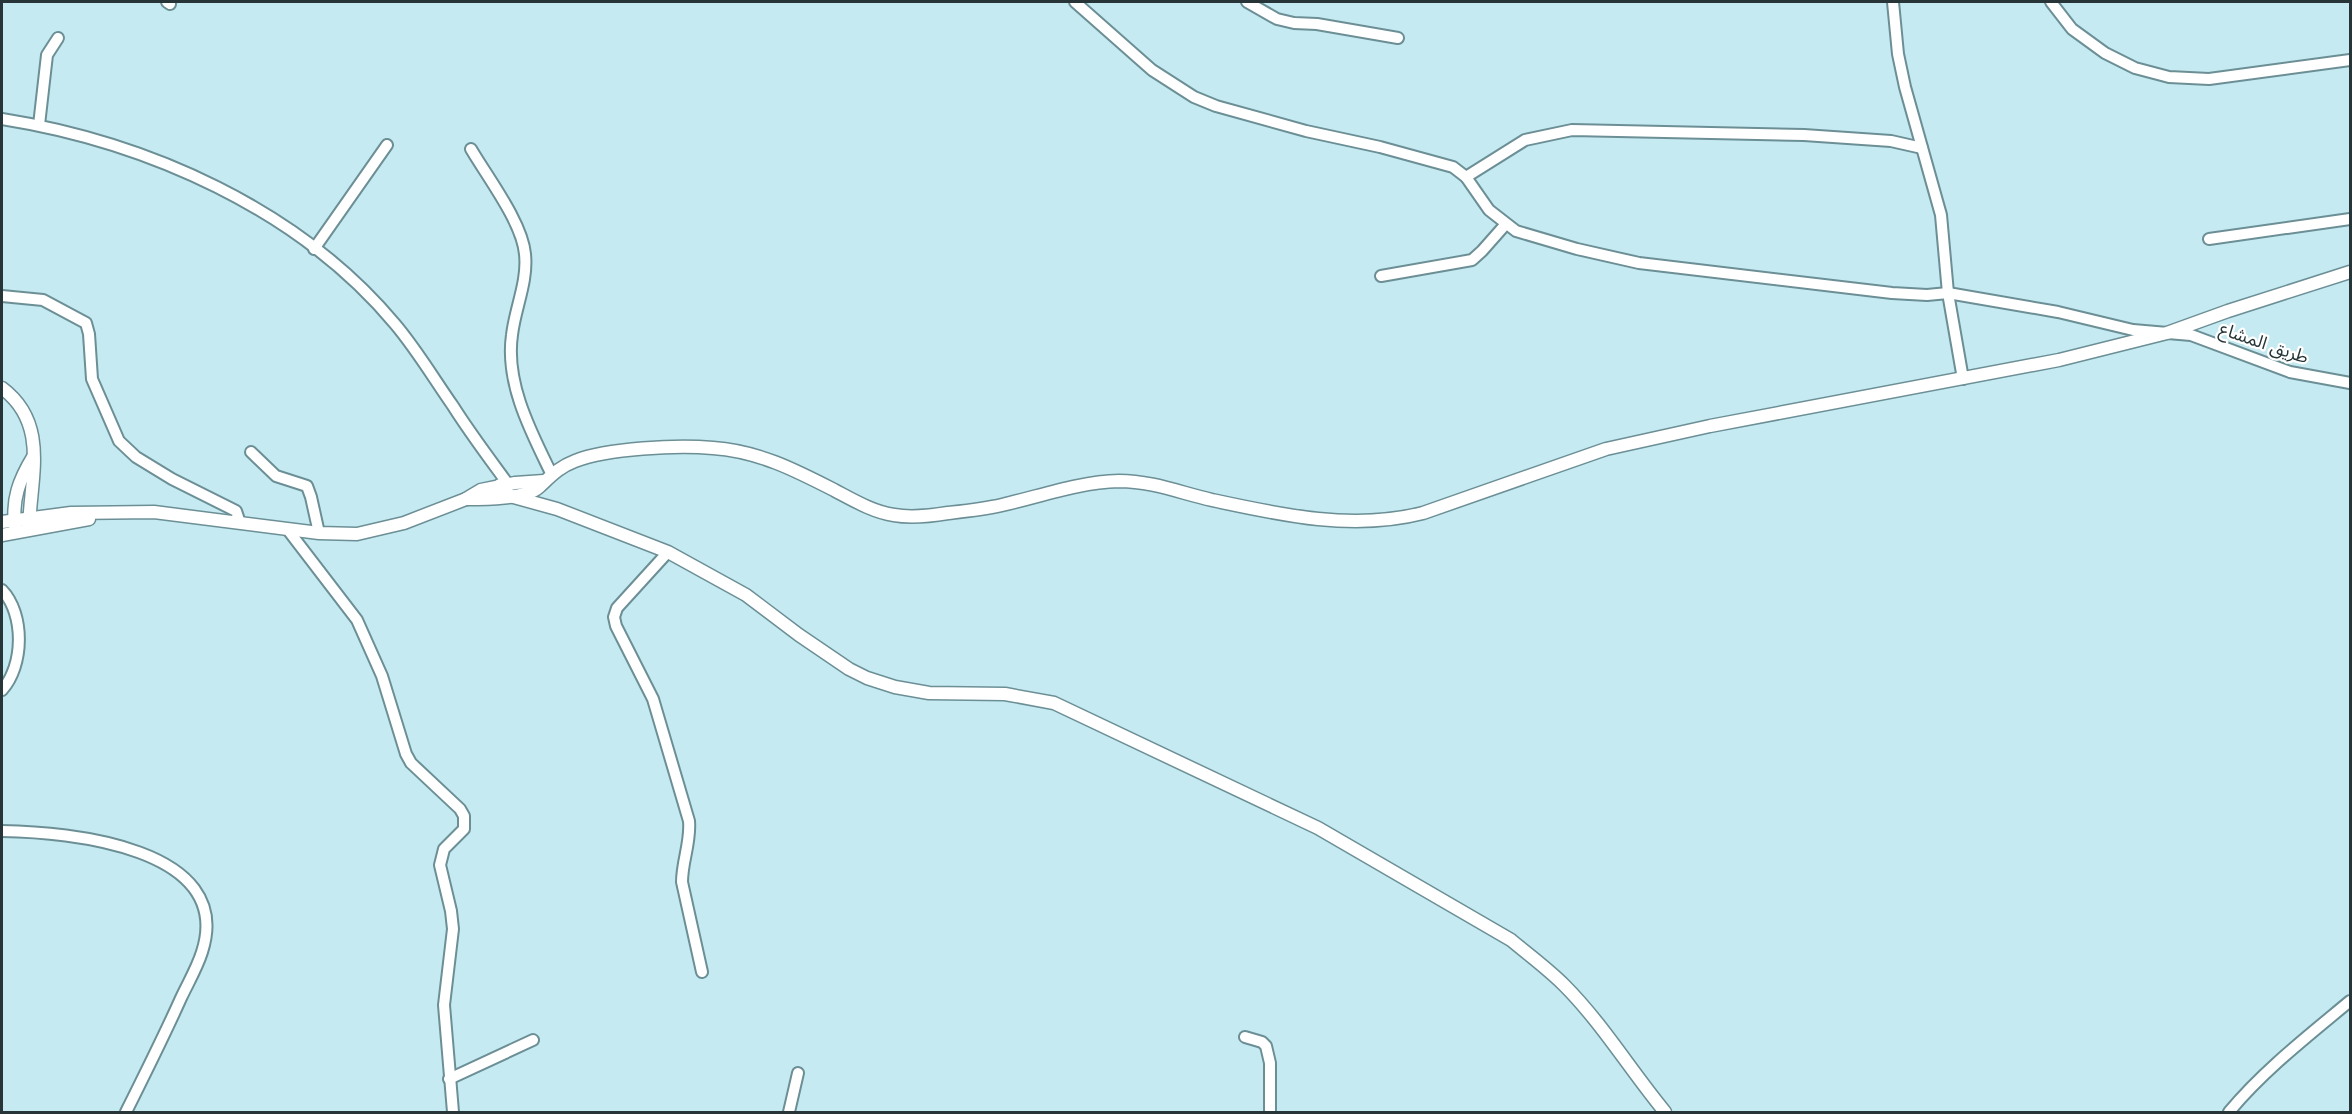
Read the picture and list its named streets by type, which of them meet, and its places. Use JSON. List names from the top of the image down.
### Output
{
  "streets": {
    "street": ["طريق المشاع"]
  }
}
